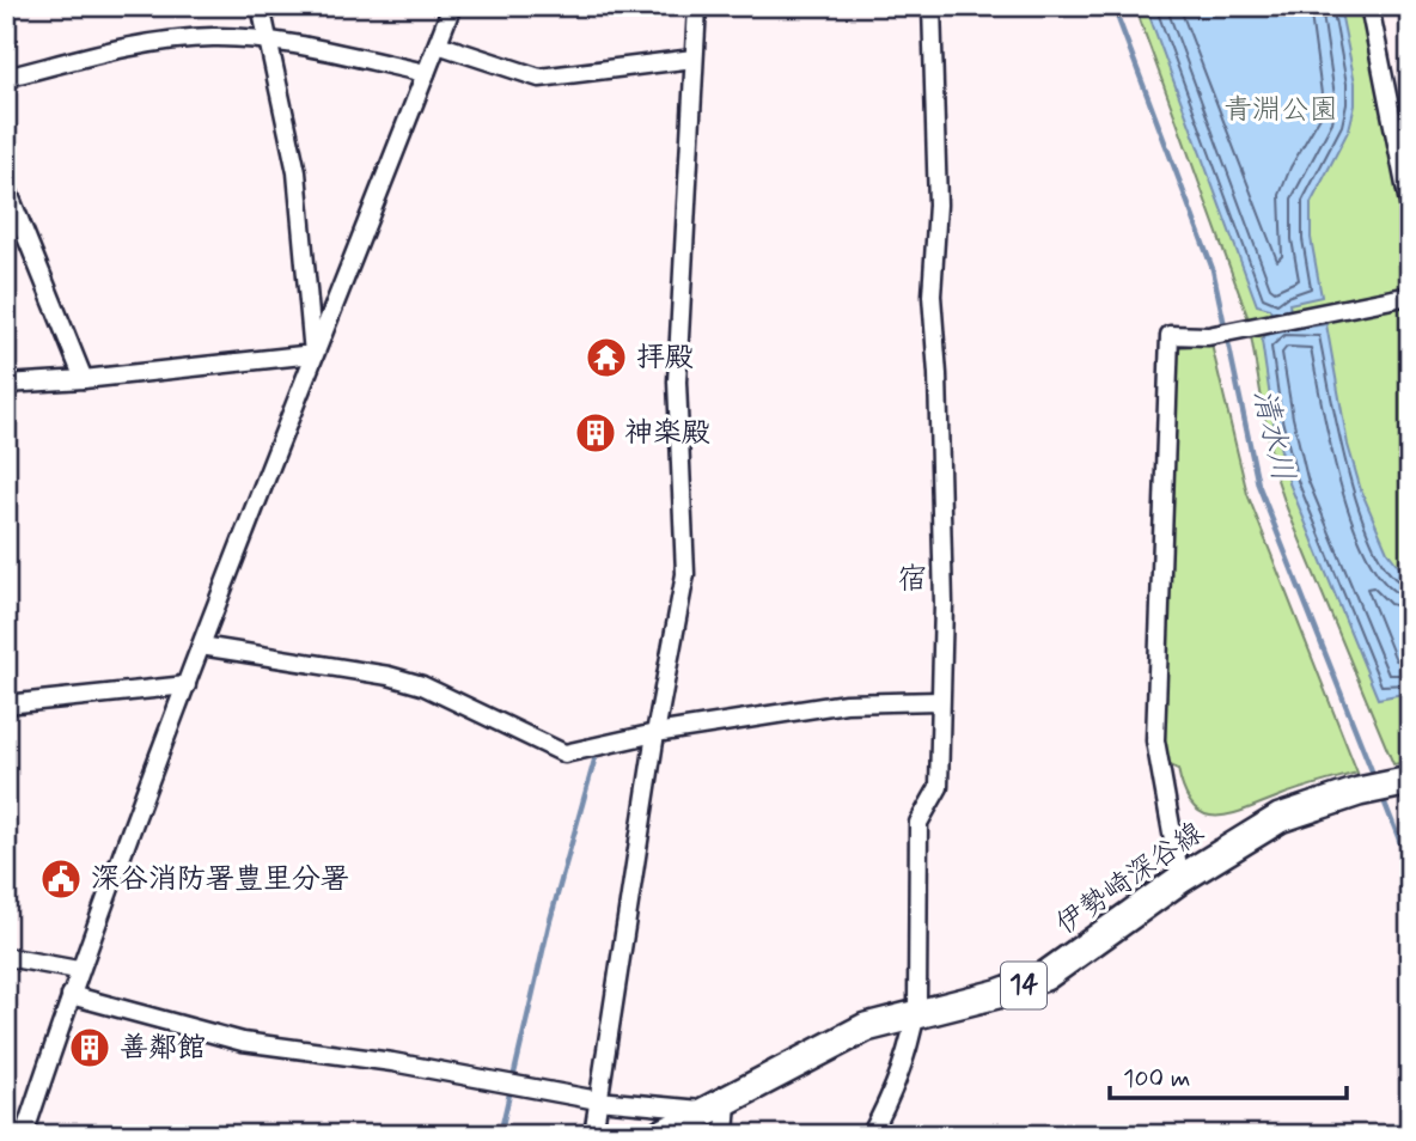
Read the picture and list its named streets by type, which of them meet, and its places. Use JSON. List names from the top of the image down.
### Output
{
  "streets": {
    "main road": ["伊勢崎深谷線", "14"]
  },
  "districts": ["宿"],
  "water": ["清水川"],
  "parks": ["青淵公園"],
  "places": {
    "temple": ["拝殿"],
    "building": ["神楽殿", "善鄰館"],
    "public building": ["深谷消防署豊里分署"]
  },
  "scale_bar": "100 m"
}
